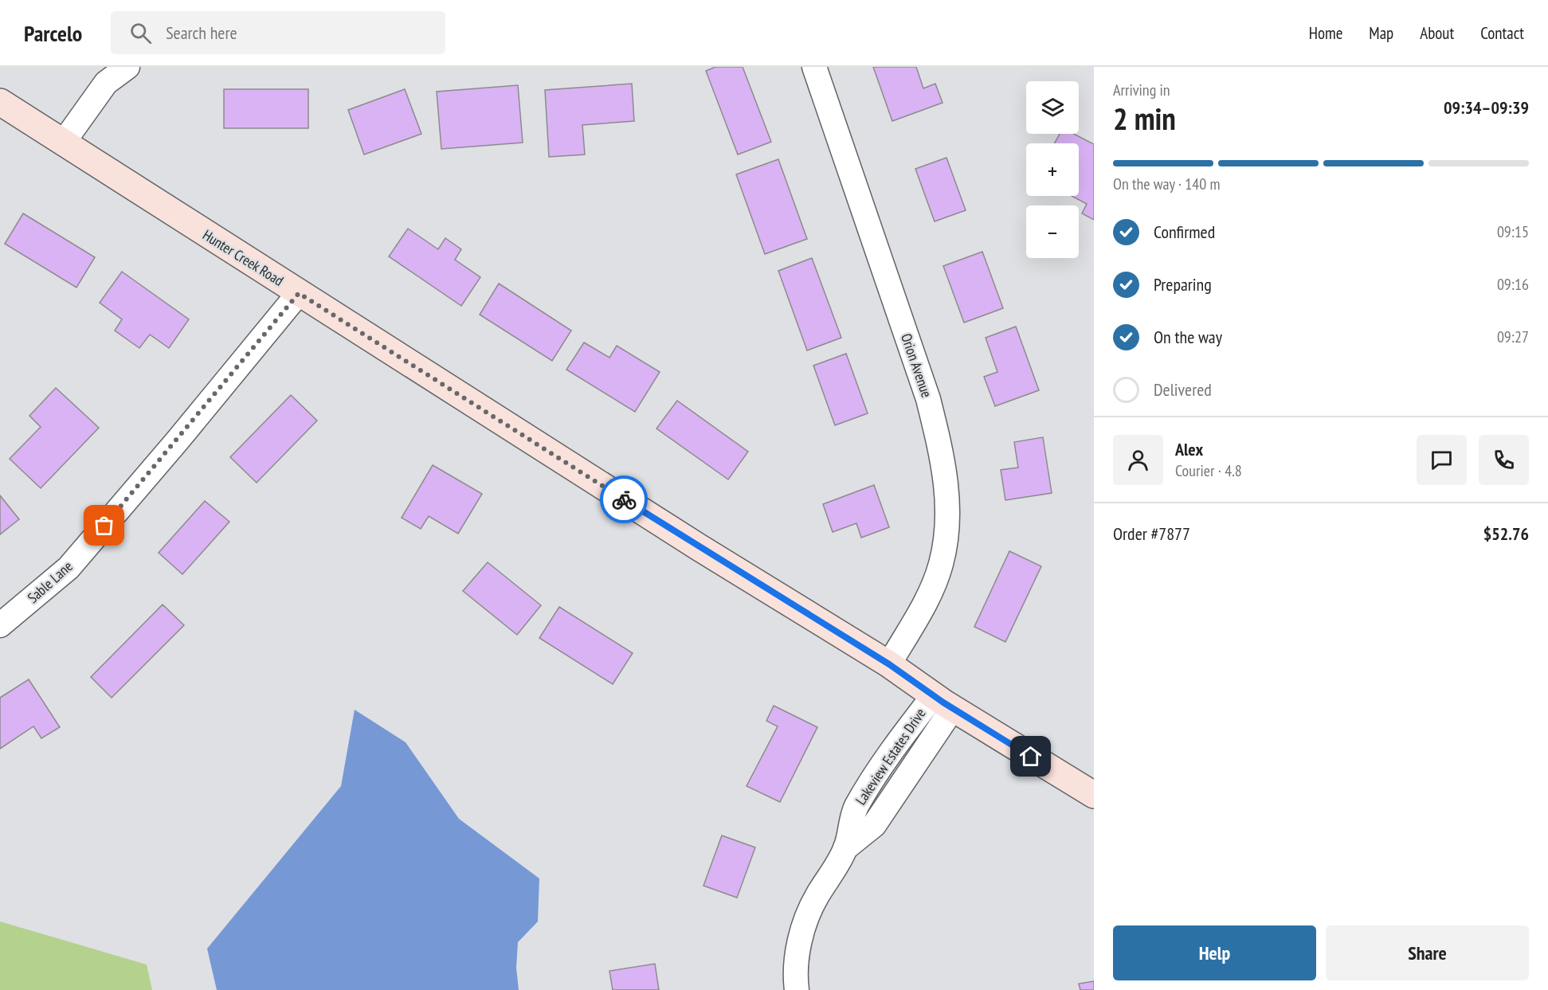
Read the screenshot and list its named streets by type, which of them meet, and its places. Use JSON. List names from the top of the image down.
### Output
{
  "streets": {
    "main road": ["Hunter Creek Road"],
    "street": ["Orion Avenue", "Sable Lane", "Lakeview Estates Drive"]
  },
  "crossings": [
    ["Hunter Creek Road", "Orion Avenue"],
    ["Hunter Creek Road", "Sable Lane"],
    ["Hunter Creek Road", "Lakeview Estates Drive"]
  ],
  "page": {
    "header": "Parcelo",
    "search": "Search here",
    "nav": [
      "Home",
      "Map",
      "About",
      "Contact"
    ],
    "heading": ["2 min", "Arriving in", "09:34–09:39"],
    "panel": [
      "Alex",
      "Courier · 4.8",
      "Order #7877",
      "$52.76"
    ],
    "map_buttons": ["+", "−"],
    "bar": "On the way · 140 m",
    "list": [
      ["Confirmed", "09:15"],
      ["Preparing", "09:16"],
      ["On the way", "09:27"],
      "Delivered"
    ],
    "buttons": ["Help", "Share"]
  }
}
